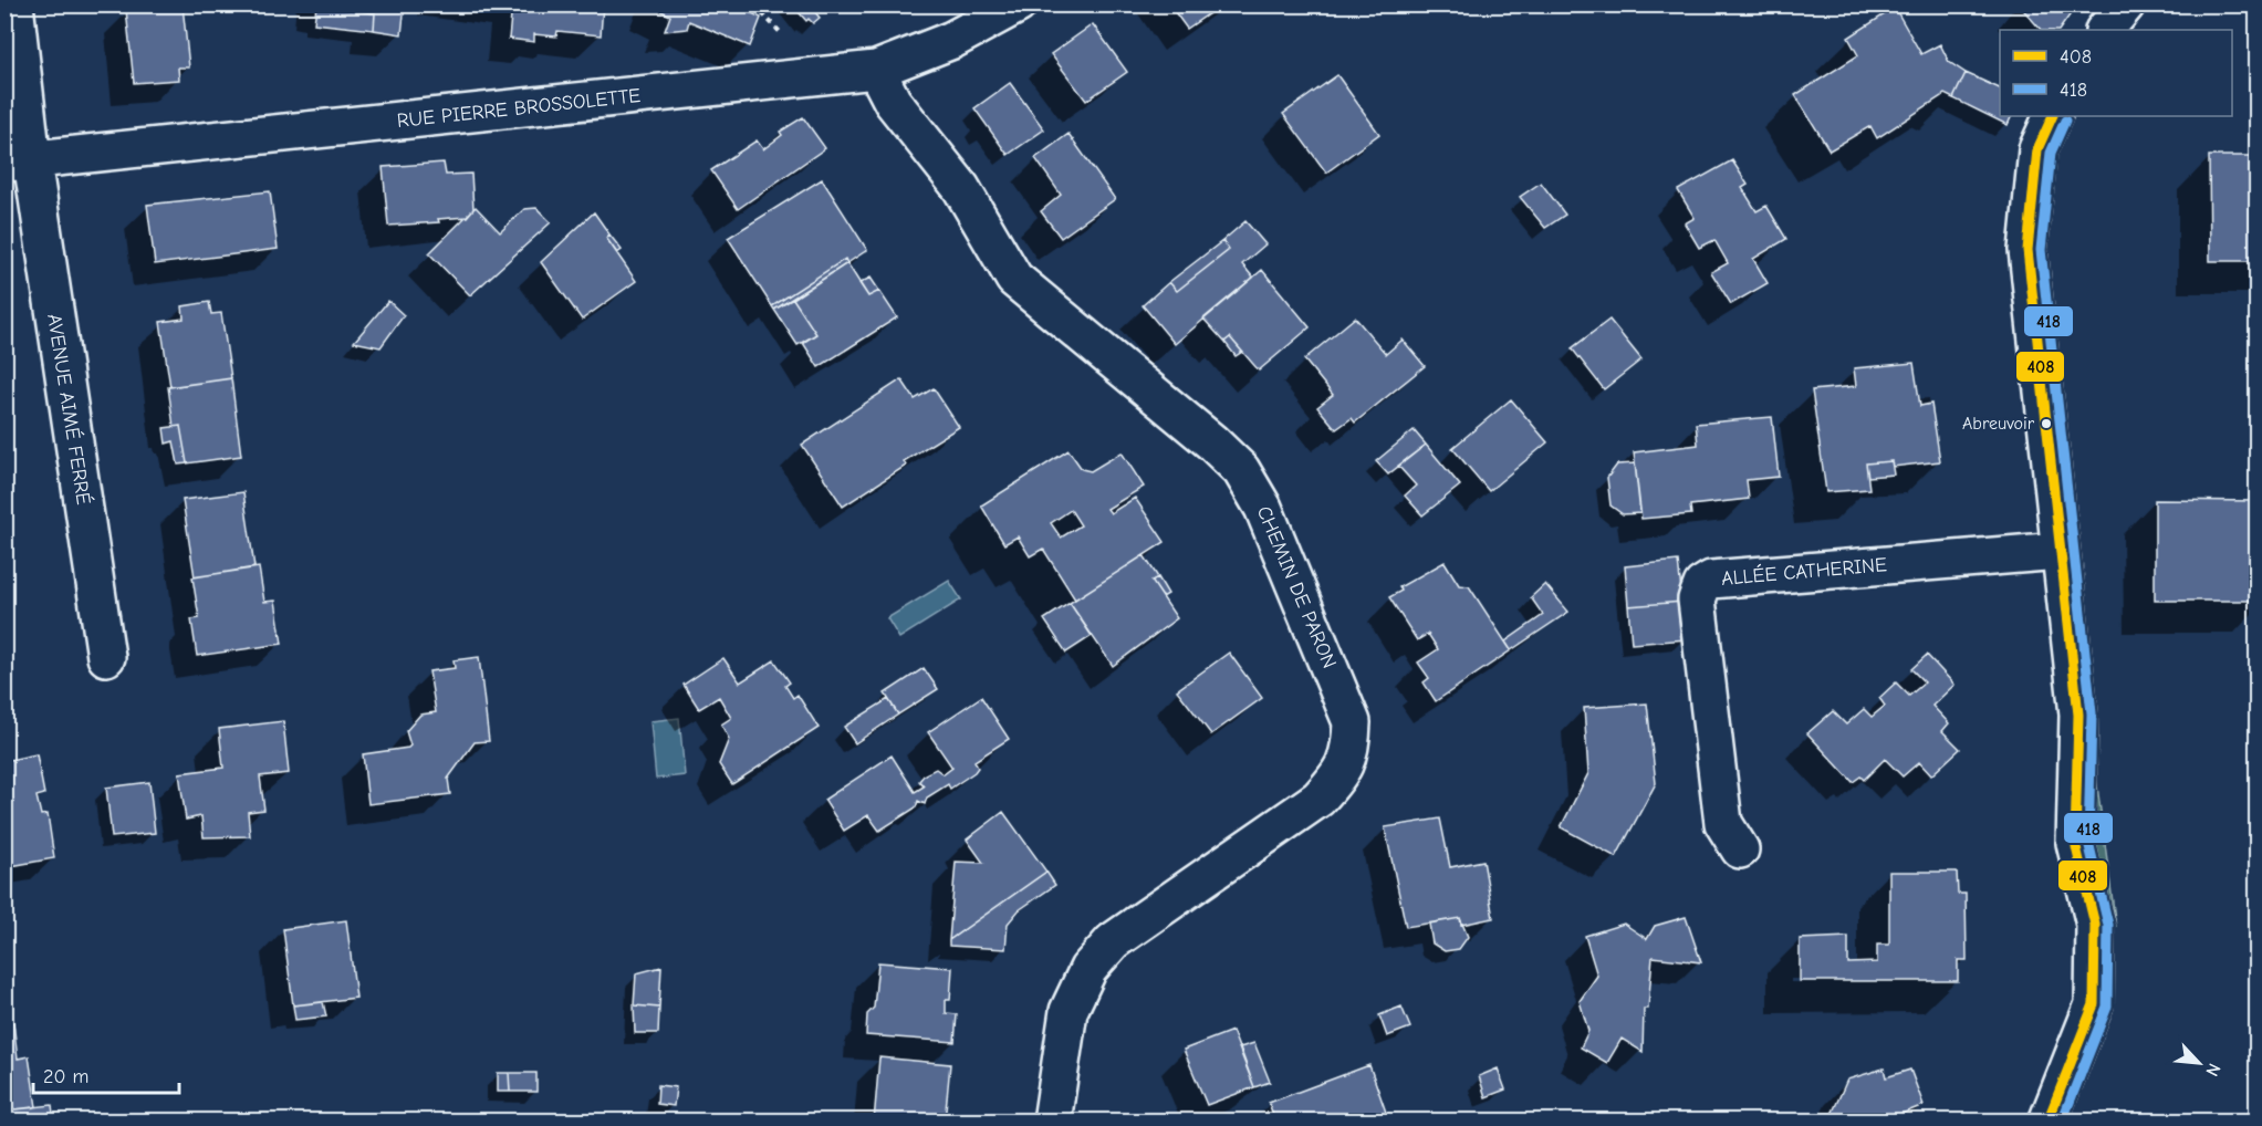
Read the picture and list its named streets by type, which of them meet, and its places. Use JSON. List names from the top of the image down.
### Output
{
  "streets": {
    "street": [
      "RUE PIERRE BROSSOLETTE",
      "AVENUE AIMÉ FERRÉ",
      "ALLÉE CATHERINE",
      "CHEMIN DE PARON"
    ]
  },
  "crossings": [
    ["RUE PIERRE BROSSOLETTE", "AVENUE AIMÉ FERRÉ"],
    ["RUE PIERRE BROSSOLETTE", "CHEMIN DE PARON"]
  ],
  "places": ["Abreuvoir"],
  "lines": ["transit line 408", "transit line 418"],
  "legend": ["408", "418"],
  "scale_bar": "20 m",
  "north": "bottom right"
}
